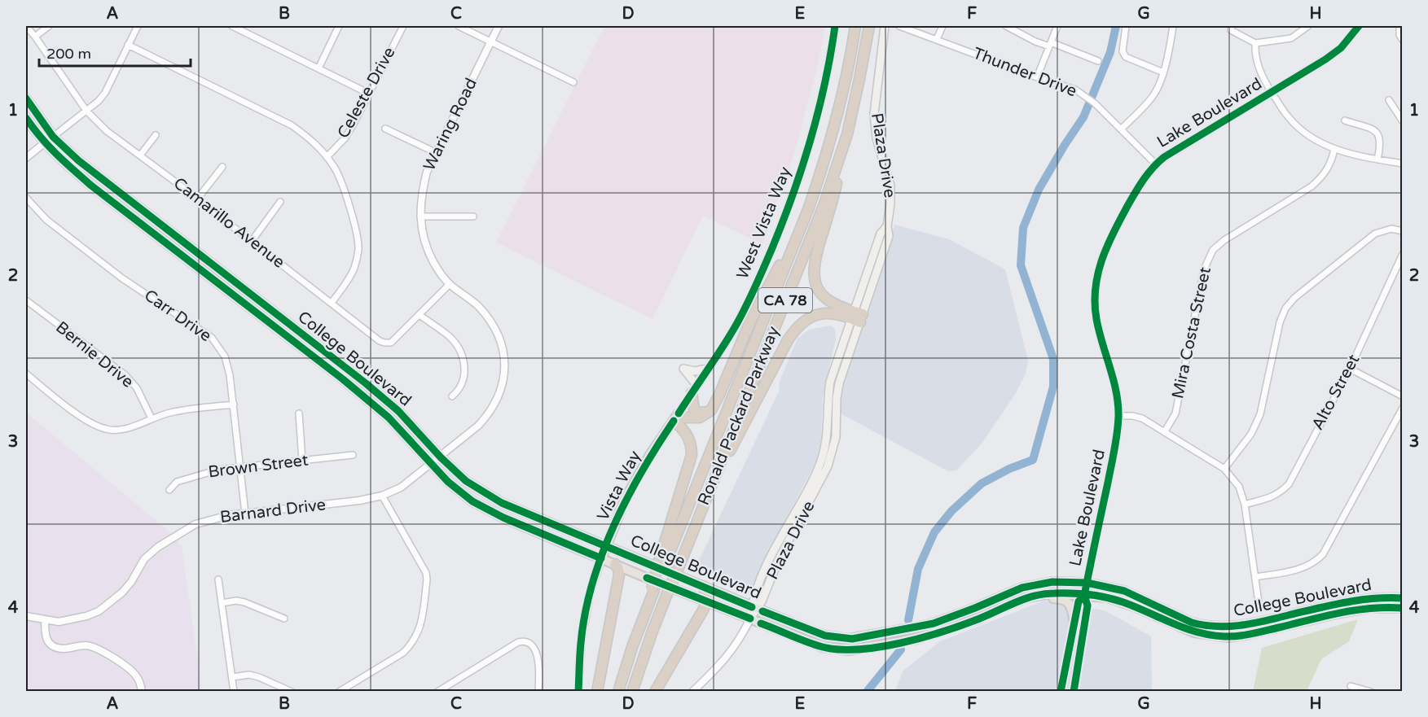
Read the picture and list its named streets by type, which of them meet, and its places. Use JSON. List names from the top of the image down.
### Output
{
  "streets": {
    "highway": ["CA 78", "Ronald Packard Parkway"],
    "main road": [
      "Lake Boulevard",
      "Plaza Drive",
      "West Vista Way",
      "College Boulevard",
      "Vista Way"
    ],
    "street": [
      "Thunder Drive",
      "Celeste Drive",
      "Waring Road",
      "Camarillo Avenue",
      "Carr Drive",
      "Mira Costa Street",
      "Bernie Drive",
      "Alto Street",
      "Brown Street",
      "Barnard Drive"
    ]
  },
  "crossings": [
    ["Thunder Drive", "Lake Boulevard"],
    ["Lake Boulevard", "College Boulevard"],
    ["Waring Road", "Camarillo Avenue"],
    ["Waring Road", "College Boulevard"],
    ["Waring Road", "Barnard Drive"],
    ["Plaza Drive", "College Boulevard"],
    ["West Vista Way", "Vista Way"],
    ["Carr Drive", "Brown Street"],
    ["Carr Drive", "Barnard Drive"],
    ["College Boulevard", "Vista Way"],
    ["College Boulevard", "Barnard Drive"]
  ],
  "scale_bar": "200 m",
  "grid": {
    "columns": [
      "A",
      "B",
      "C",
      "D",
      "E",
      "F",
      "G",
      "H"
    ],
    "rows": [
      "1",
      "2",
      "3",
      "4"
    ]
  }
}
